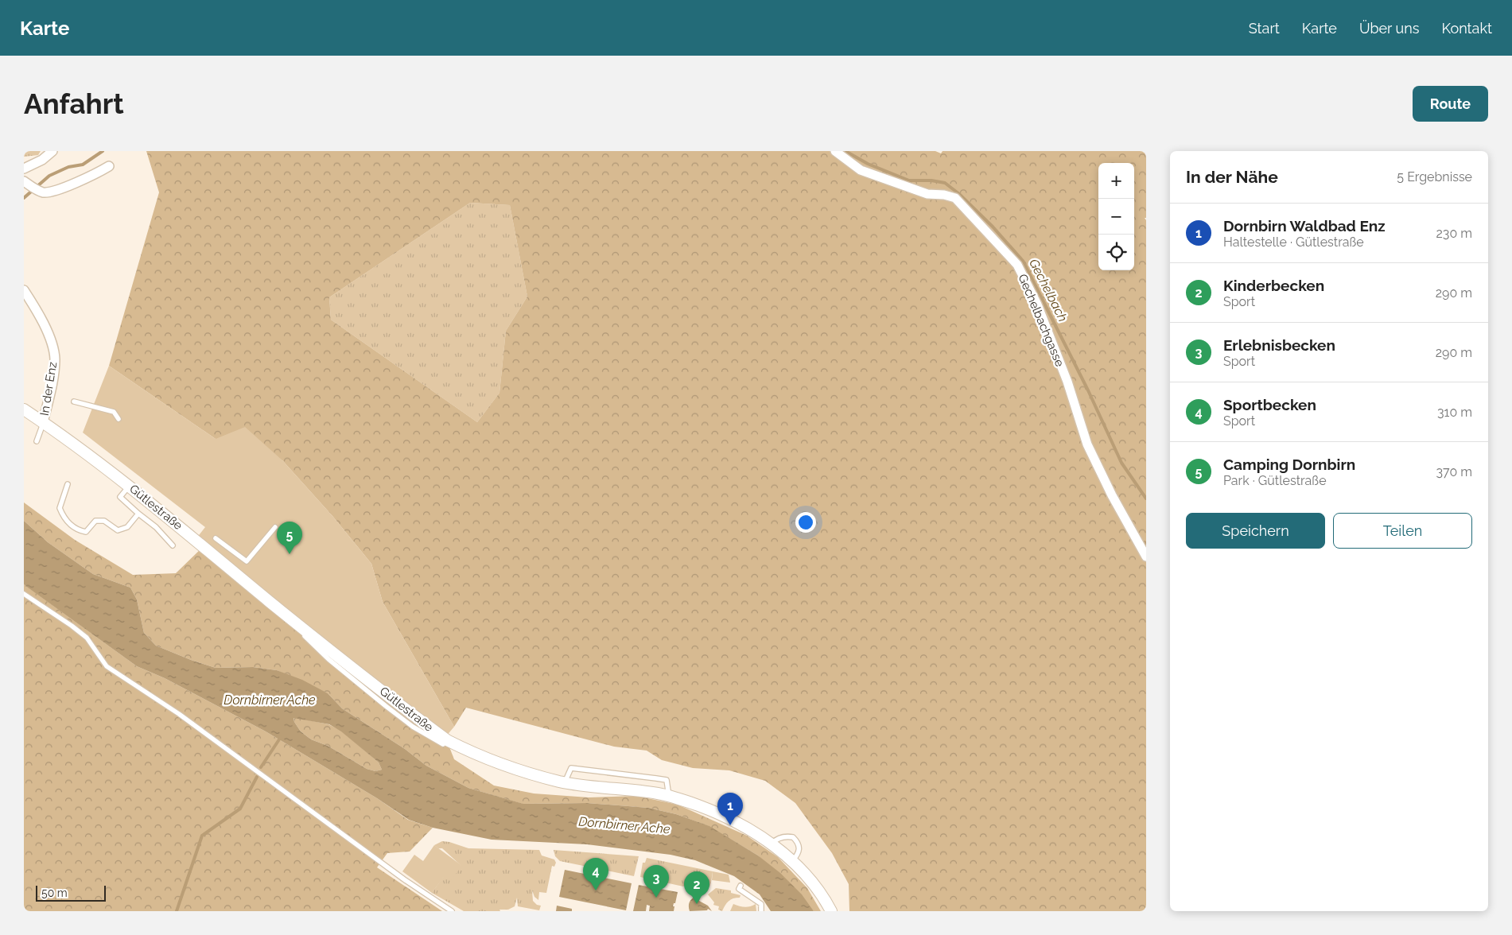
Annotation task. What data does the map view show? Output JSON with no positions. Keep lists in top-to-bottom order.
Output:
{
  "streets": {
    "street": ["Gechelbachgasse", "In der Enz", "Gütlestraße"]
  },
  "crossings": [
    ["In der Enz", "Gütlestraße"]
  ],
  "water": ["Gechelbach", "Dornbirner Ache"],
  "scale_bar": "50 m",
  "page": {
    "header": "Karte",
    "nav": [
      "Start",
      "Karte",
      "Über uns",
      "Kontakt"
    ],
    "buttons": [
      "Route",
      ["Speichern", "Teilen"]
    ],
    "title": "Anfahrt",
    "heading": ["In der Nähe", "5 Ergebnisse"],
    "map_buttons": ["+", "−"],
    "list": [
      {
        "mark": "1",
        "name": "Dornbirn Waldbad Enz",
        "note": "Haltestelle · Gütlestraße",
        "value": "230 m"
      },
      {
        "mark": "2",
        "name": "Kinderbecken",
        "note": "Sport",
        "value": "290 m"
      },
      {
        "mark": "3",
        "name": "Erlebnisbecken",
        "note": "Sport",
        "value": "290 m"
      },
      {
        "mark": "4",
        "name": "Sportbecken",
        "note": "Sport",
        "value": "310 m"
      },
      {
        "mark": "5",
        "name": "Camping Dornbirn",
        "note": "Park · Gütlestraße",
        "value": "370 m"
      }
    ],
    "pins": [
      "5",
      "1",
      "4",
      "3",
      "2"
    ],
    "scale": "50 m"
  }
}
